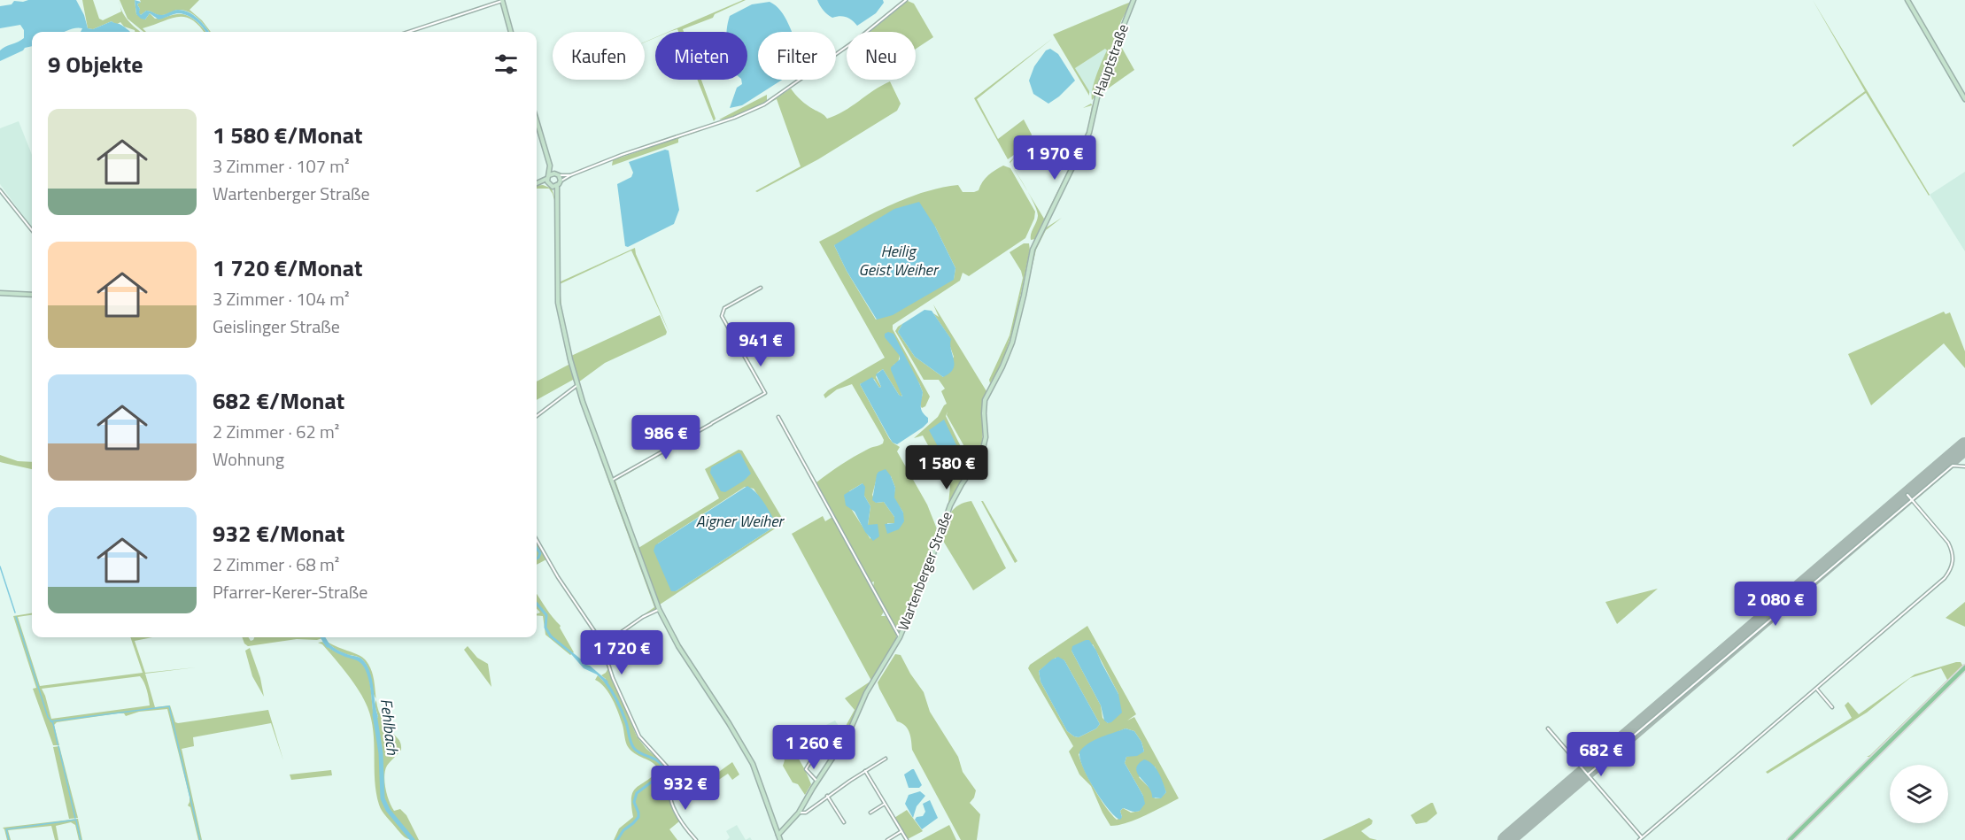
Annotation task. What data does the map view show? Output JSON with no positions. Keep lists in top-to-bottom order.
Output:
{
  "streets": {
    "main road": ["Hauptstraße", "Wartenberger Straße"]
  },
  "crossings": [
    ["Hauptstraße", "Wartenberger Straße"]
  ],
  "water": ["Heilig Geist Weiher", "Aigner Weiher", "Fehlbach"],
  "page": {
    "chip": [
      "Kaufen",
      "Mieten",
      "Filter",
      "Neu"
    ],
    "heading": "9 Objekte",
    "list": [
      {
        "name": "1 580 €/Monat",
        "note": "3 Zimmer · 107 m² · Wartenberger Straße"
      },
      {
        "name": "1 720 €/Monat",
        "note": "3 Zimmer · 104 m² · Geislinger Straße"
      },
      {
        "name": "682 €/Monat",
        "note": "2 Zimmer · 62 m² · Wohnung"
      },
      {
        "name": "932 €/Monat",
        "note": "2 Zimmer · 68 m² · Pfarrer-Kerer-Straße"
      }
    ],
    "price": [
      "1 970 €",
      "941 €",
      "986 €",
      "1 580 €",
      "2 080 €",
      "1 720 €",
      "1 260 €",
      "682 €",
      "932 €"
    ]
  }
}
